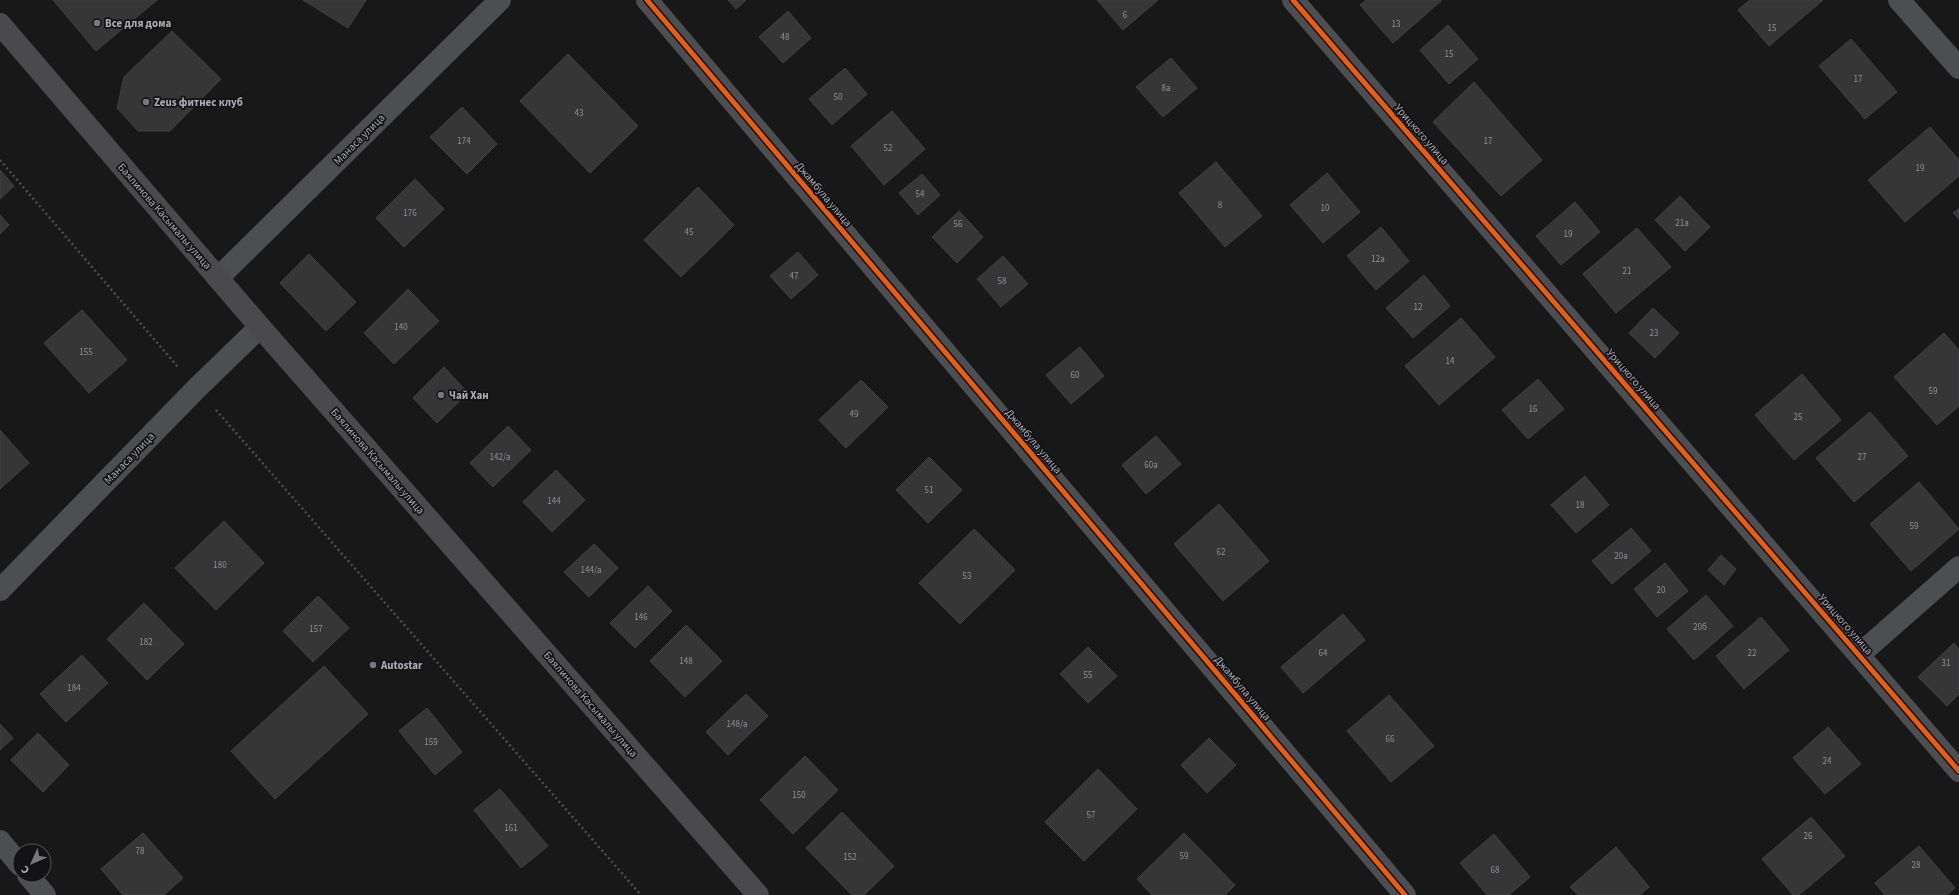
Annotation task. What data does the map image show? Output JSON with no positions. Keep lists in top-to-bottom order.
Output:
{
  "streets": {
    "main road": ["Баялинова Касымалы улица"],
    "street": ["Урицкого улица", "Манаса улица", "Джамбула улица"]
  },
  "crossings": [
    ["Манаса улица", "Баялинова Касымалы улица"]
  ],
  "places": [
    "Все для дома",
    "Zeus фитнес клуб",
    "Чай Хан",
    "Autostar"
  ],
  "house_numbers": [
    "6",
    "13",
    "15",
    "48",
    "15",
    "17",
    "8а",
    "50",
    "43",
    "174",
    "17",
    "52",
    "19",
    "54",
    "8",
    "10",
    "176",
    "21а",
    "56",
    "45",
    "19",
    "12а",
    "21",
    "47",
    "58",
    "12",
    "140",
    "23",
    "155",
    "14",
    "60",
    "59",
    "16",
    "49",
    "25",
    "142/а",
    "27",
    "60а",
    "51",
    "144",
    "18",
    "59",
    "62",
    "20а",
    "180",
    "144/а",
    "53",
    "20",
    "146",
    "20б",
    "157",
    "182",
    "64",
    "22",
    "148",
    "31",
    "55",
    "184",
    "148/а",
    "66",
    "159",
    "24",
    "150",
    "57",
    "161",
    "26",
    "78",
    "59",
    "152",
    "28",
    "68"
  ],
  "north": "bottom left"
}
